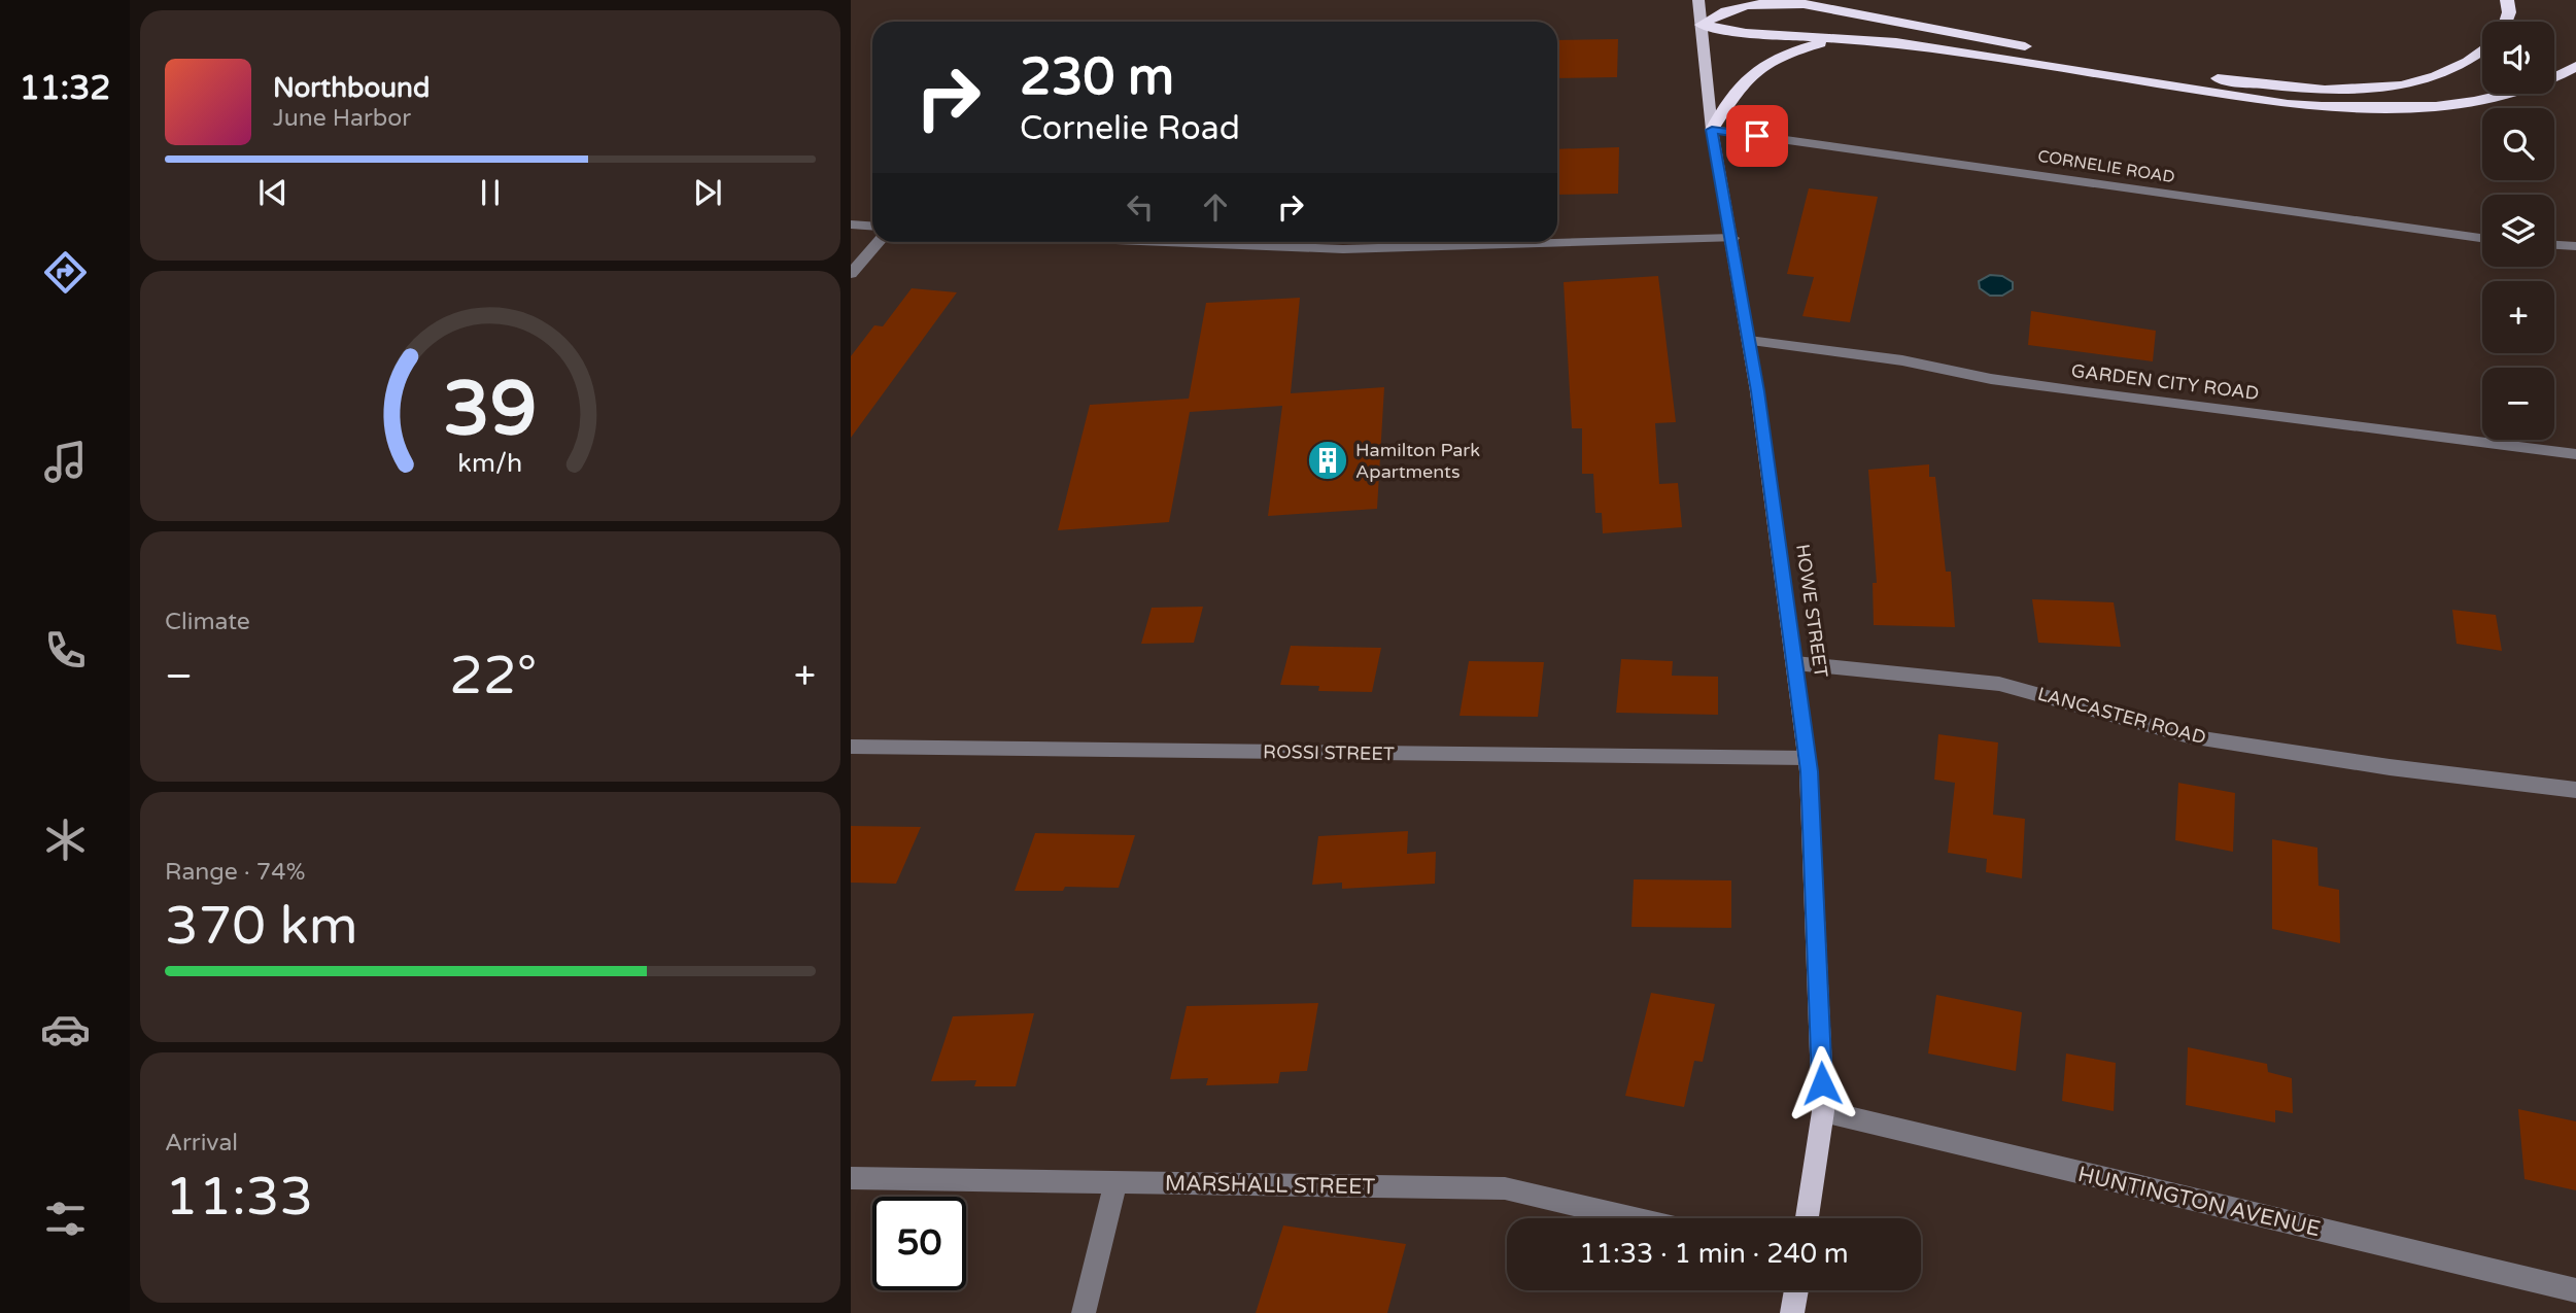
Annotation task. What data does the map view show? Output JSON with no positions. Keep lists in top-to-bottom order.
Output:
{
  "streets": {
    "main road": ["HOWE STREET"],
    "street": [
      "CORNELIE ROAD",
      "GARDEN CITY ROAD",
      "LANCASTER ROAD",
      "ROSSI STREET",
      "MARSHALL STREET",
      "HUNTINGTON AVENUE"
    ]
  },
  "crossings": [
    ["CORNELIE ROAD", "HOWE STREET"],
    ["GARDEN CITY ROAD", "HOWE STREET"],
    ["HOWE STREET", "LANCASTER ROAD"],
    ["HOWE STREET", "ROSSI STREET"],
    ["HOWE STREET", "HUNTINGTON AVENUE"]
  ],
  "places": {
    "building": ["Hamilton Park Apartments"]
  },
  "page": {
    "tabs": "11:32",
    "map_buttons": ["+", "−"],
    "turn": ["230 m", "Cornelie Road"],
    "song": ["Northbound", "June Harbor"],
    "tile": [
      "Climate",
      ["Range · 74%", "370 km"],
      ["Arrival", "11:33"]
    ],
    "heat": ["−", "22°", "+"],
    "limit": "50",
    "trip": "11:33 · 1 min · 240 m",
    "gauge": ["39", "km/h"]
  }
}
